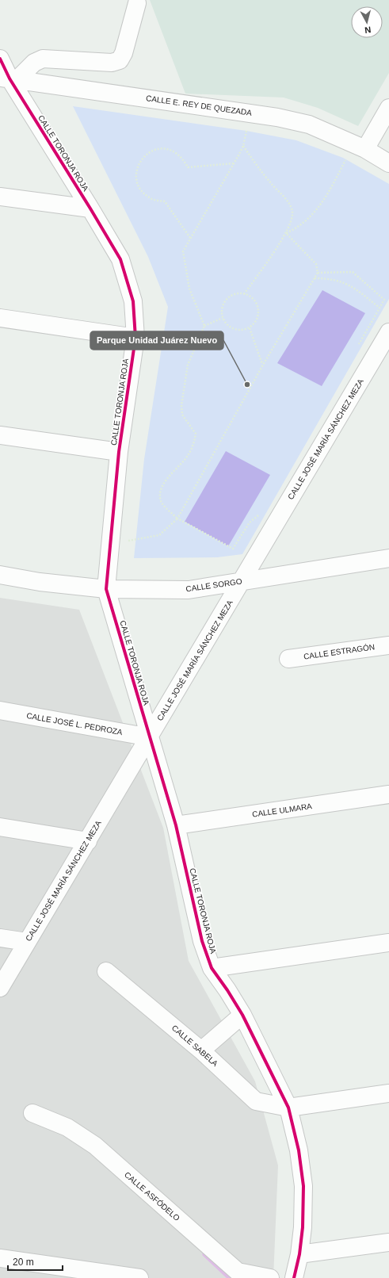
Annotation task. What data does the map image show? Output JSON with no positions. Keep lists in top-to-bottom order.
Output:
{
  "streets": {
    "street": [
      "CALLE E. REY DE QUEZADA",
      "CALLE TORONJA ROJA",
      "CALLE JOSÉ MARÍA SÁNCHEZ MEZA",
      "CALLE SORGO",
      "CALLE ESTRAGÓN",
      "CALLE JOSÉ L. PEDROZA",
      "CALLE ULMARA",
      "CALLE SABELA",
      "CALLE ASFÓDELO"
    ]
  },
  "crossings": [
    ["CALLE E. REY DE QUEZADA", "CALLE TORONJA ROJA"],
    ["CALLE TORONJA ROJA", "CALLE JOSÉ MARÍA SÁNCHEZ MEZA"],
    ["CALLE TORONJA ROJA", "CALLE SORGO"],
    ["CALLE TORONJA ROJA", "CALLE JOSÉ L. PEDROZA"],
    ["CALLE TORONJA ROJA", "CALLE ULMARA"],
    ["CALLE TORONJA ROJA", "CALLE SABELA"],
    ["CALLE JOSÉ MARÍA SÁNCHEZ MEZA", "CALLE SORGO"],
    ["CALLE JOSÉ MARÍA SÁNCHEZ MEZA", "CALLE JOSÉ L. PEDROZA"]
  ],
  "places": ["Parque Unidad Juárez Nuevo"],
  "scale_bar": "20 m",
  "north": "bottom"
}
